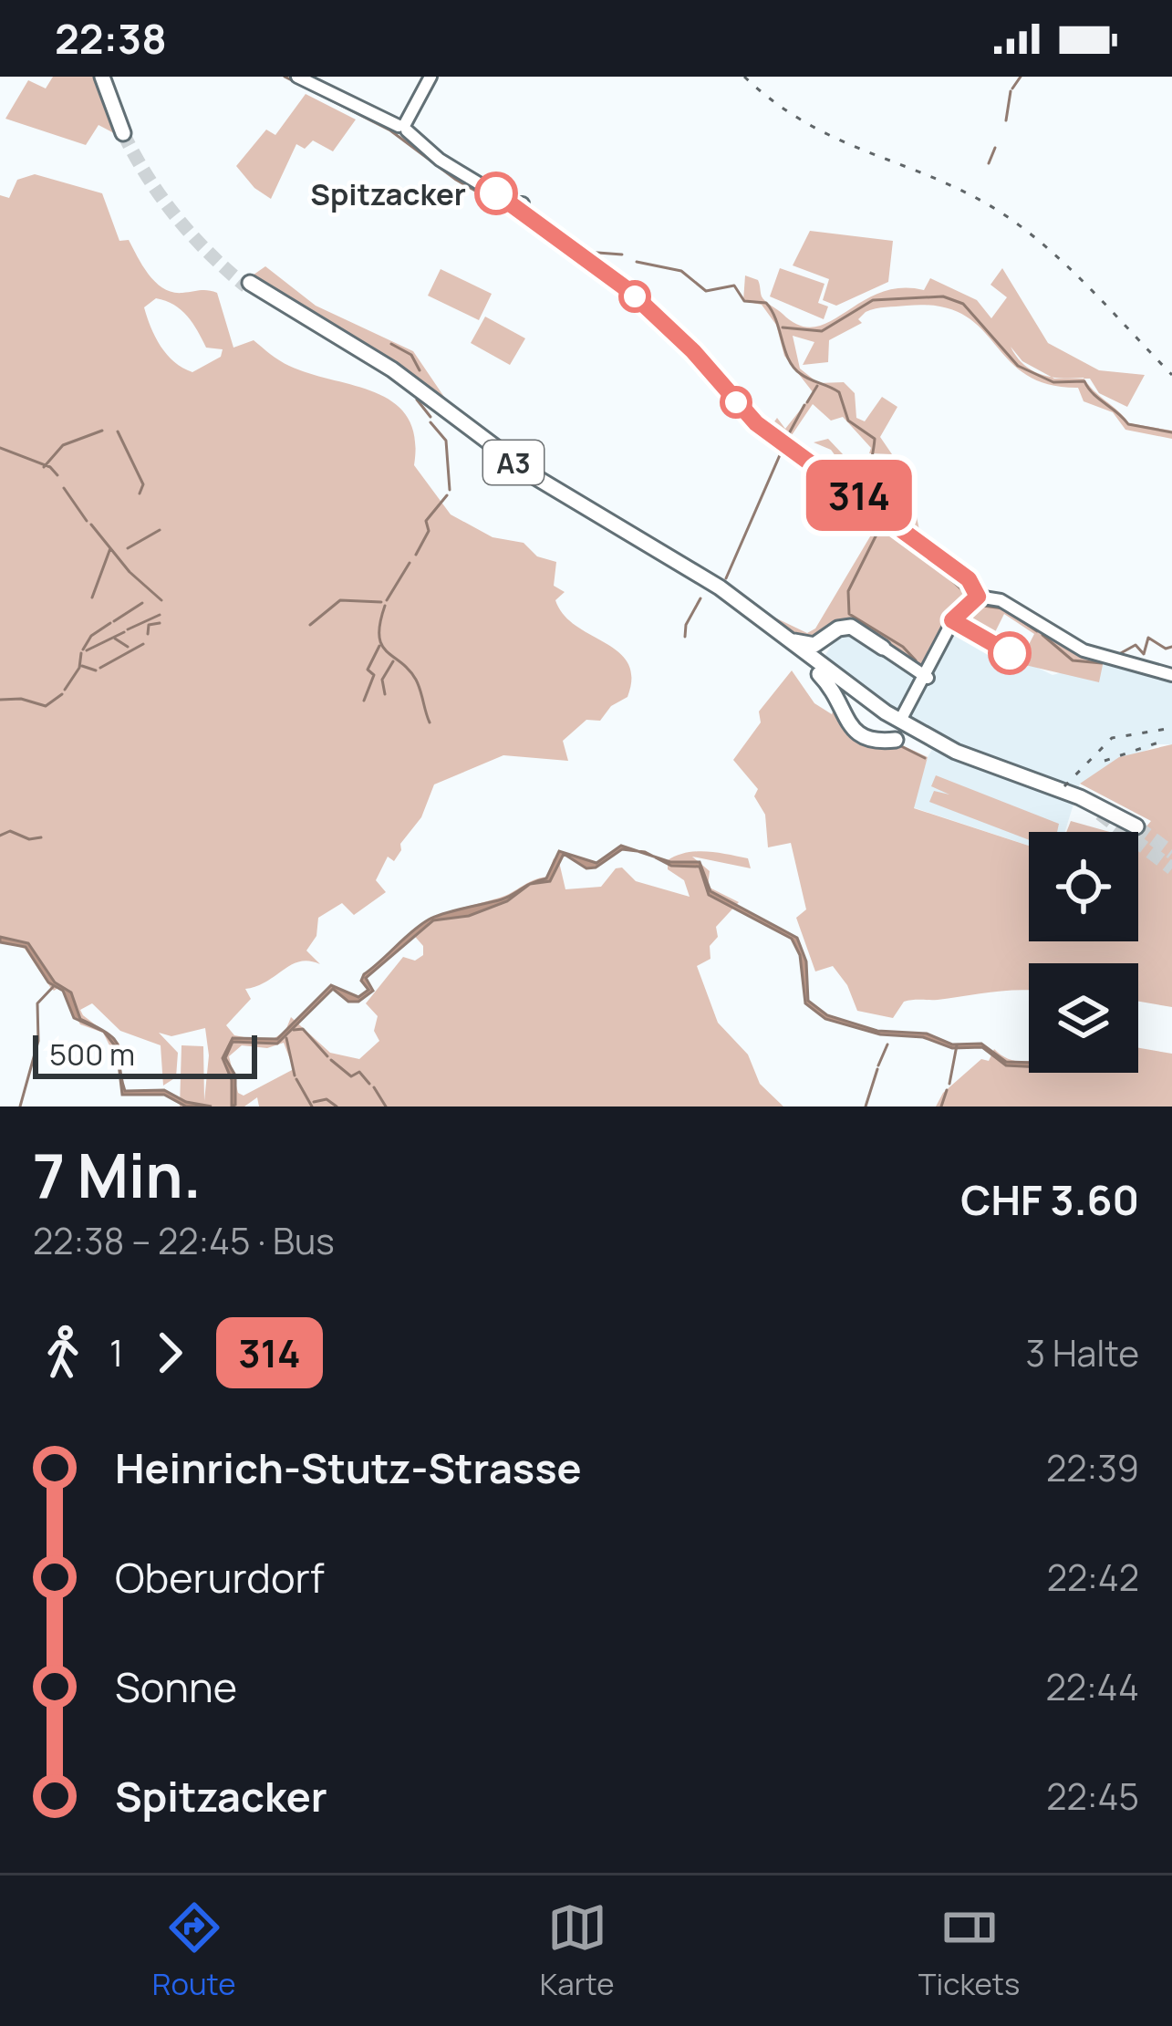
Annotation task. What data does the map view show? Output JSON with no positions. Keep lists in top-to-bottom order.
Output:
{
  "streets": {
    "highway": ["A3"]
  },
  "places": ["Spitzacker"],
  "lines": ["bus line 314"],
  "scale_bar": "500 m",
  "page": {
    "status": "22:38",
    "on_map": "314",
    "scale": "500 m",
    "heading": ["7 Min.", "22:38 – 22:45 · Bus", "CHF 3.60"],
    "legs": ["1", "314", "3 Halte"],
    "list": [
      {
        "name": "Heinrich-Stutz-Strasse",
        "value": "22:39"
      },
      {
        "name": "Oberurdorf",
        "value": "22:42"
      },
      {
        "name": "Sonne",
        "value": "22:44"
      },
      {
        "name": "Spitzacker",
        "value": "22:45"
      }
    ],
    "tabs": ["Route", "Karte", "Tickets"]
  }
}
